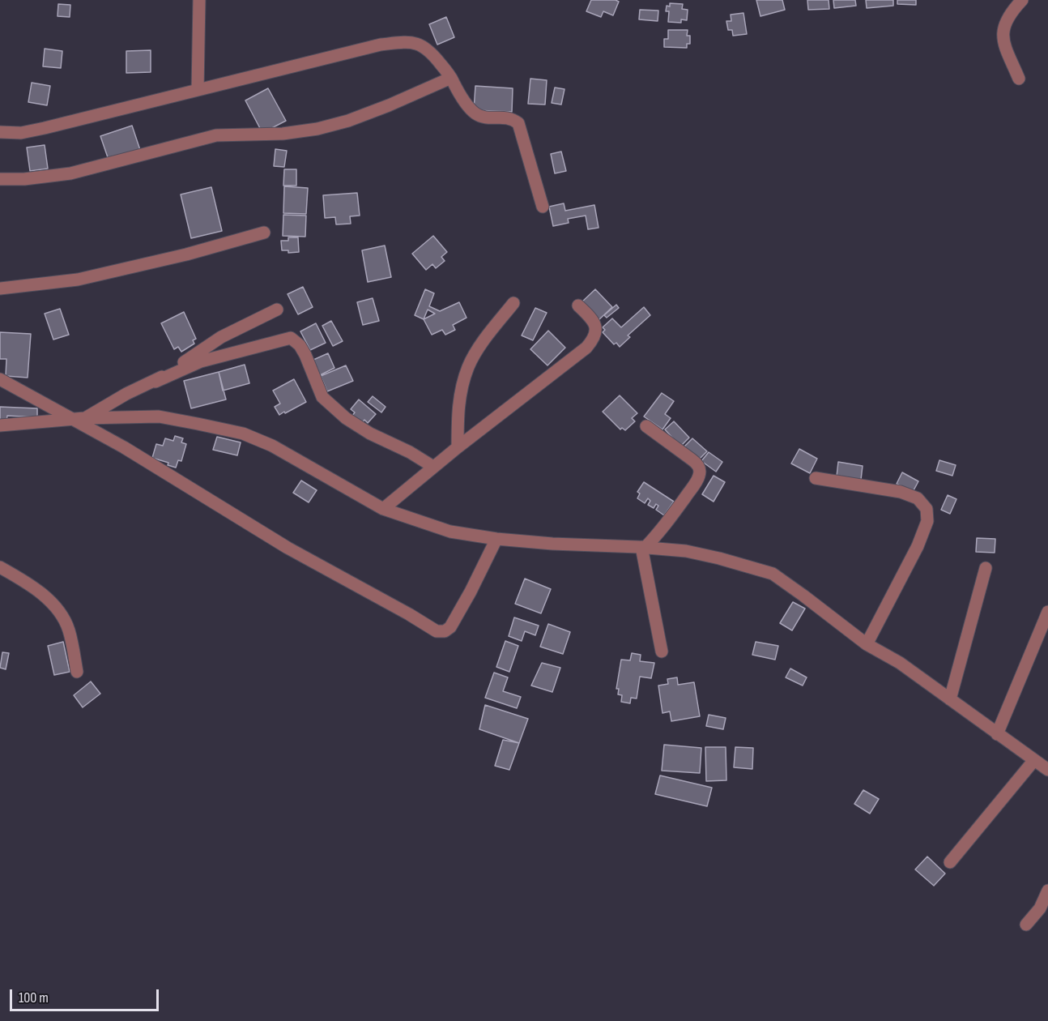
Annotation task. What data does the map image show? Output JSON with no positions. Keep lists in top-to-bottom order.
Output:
{
  "scale_bar": "100 m"
}
